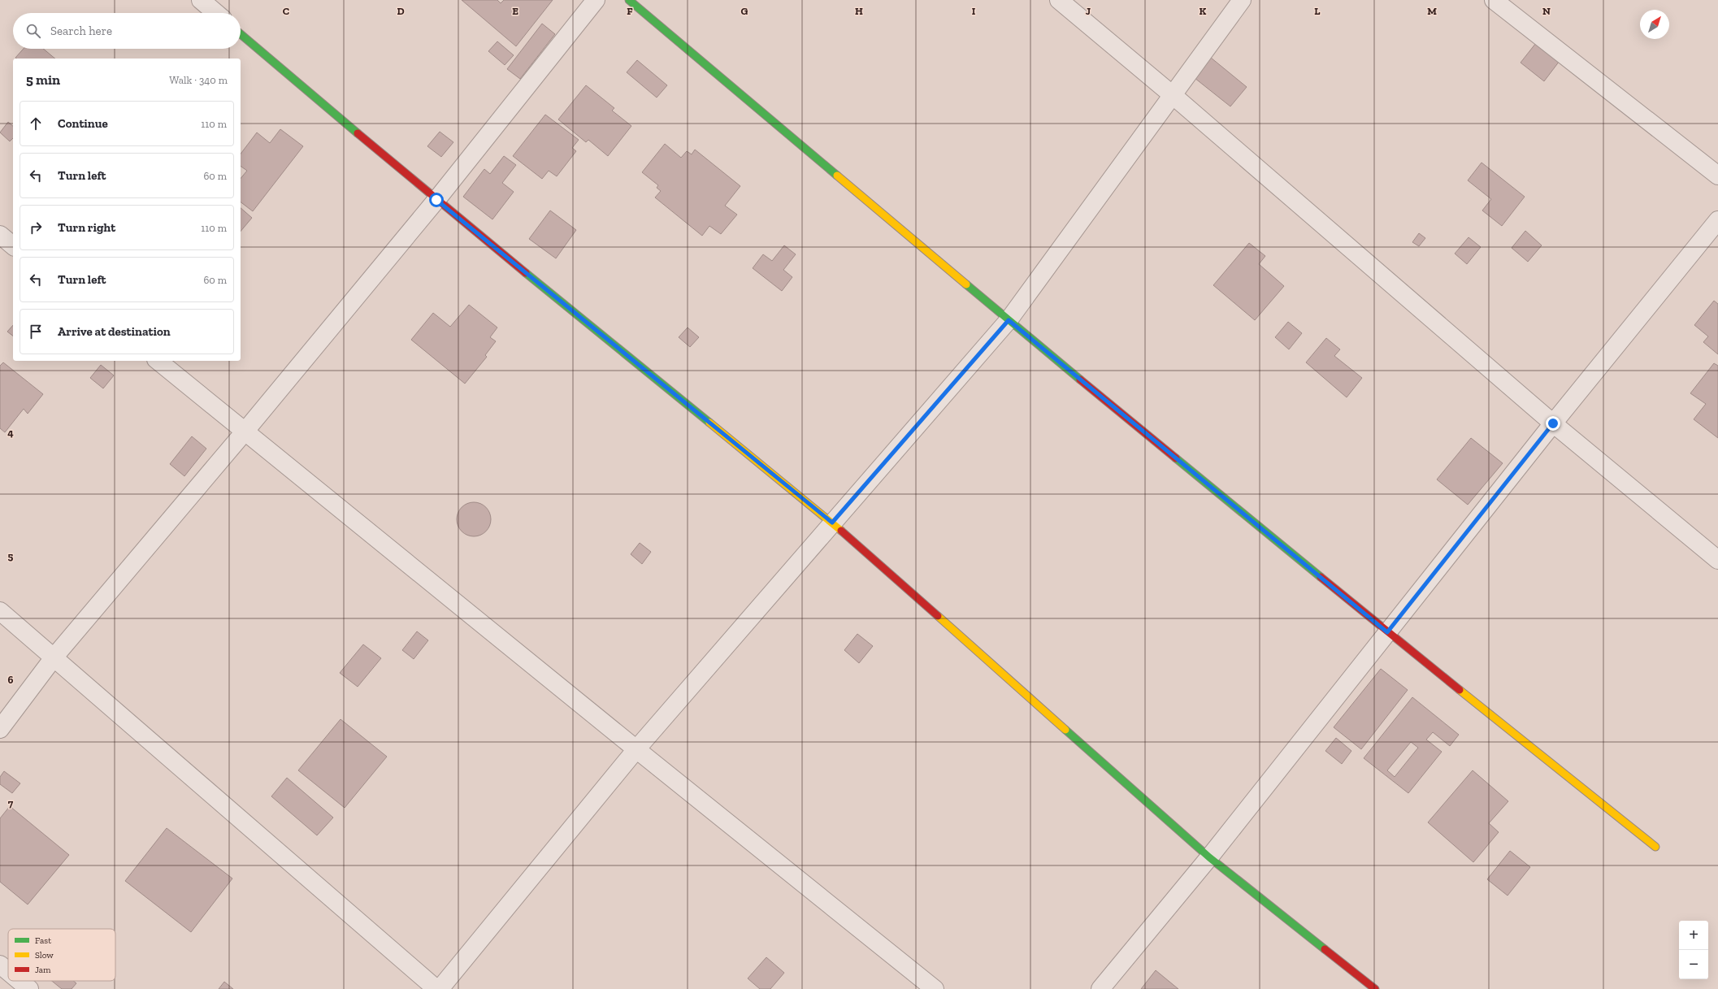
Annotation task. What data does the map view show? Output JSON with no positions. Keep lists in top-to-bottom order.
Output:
{
  "legend": ["Fast", "Slow", "Jam"],
  "north": "top right",
  "page": {
    "search": "Search here",
    "heading": ["5 min", "Walk · 340 m"],
    "list": [
      ["Continue", "110 m"],
      ["Turn left", "60 m"],
      ["Turn right", "110 m"],
      ["Turn left", "60 m"],
      "Arrive at destination"
    ],
    "map_buttons": ["+", "−"]
  },
  "grid": {
    "columns": [
      "C",
      "D",
      "E",
      "F",
      "G",
      "H",
      "I",
      "J",
      "K",
      "L",
      "M",
      "N"
    ],
    "rows": [
      "4",
      "5",
      "6",
      "7"
    ]
  }
}
